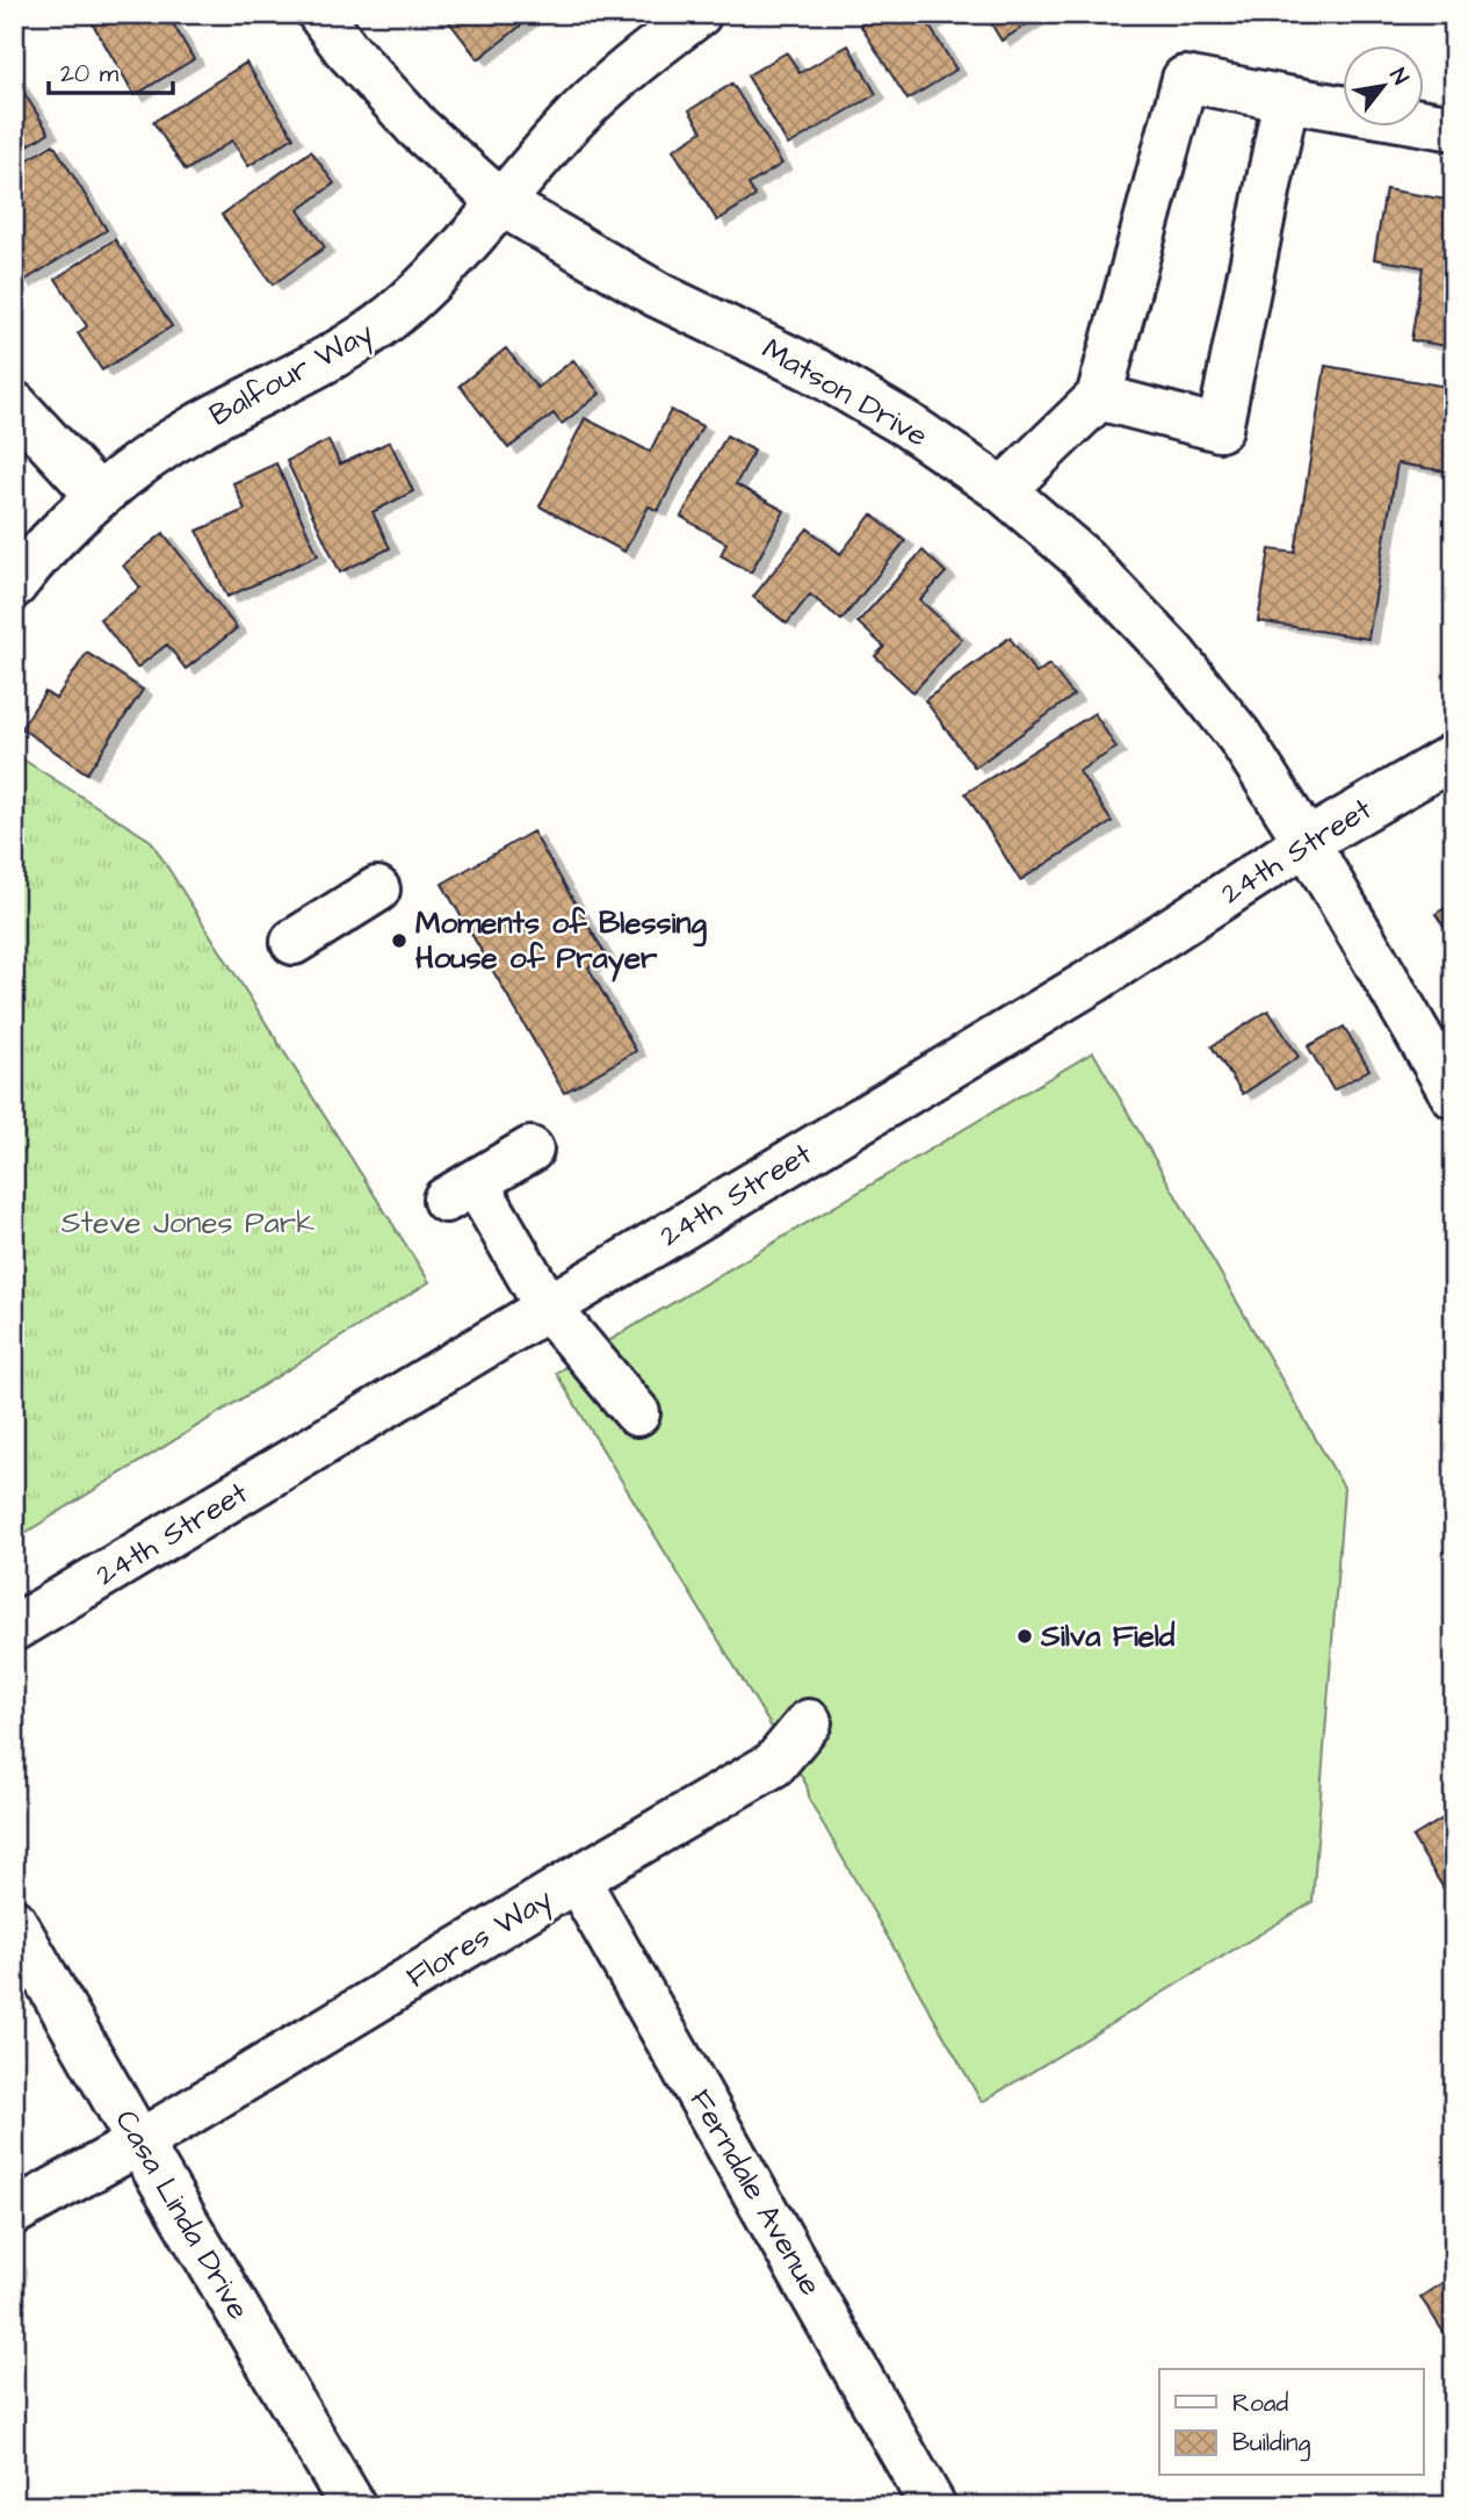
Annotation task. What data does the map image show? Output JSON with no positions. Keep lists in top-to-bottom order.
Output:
{
  "streets": {
    "street": [
      "Balfour Way",
      "Matson Drive",
      "24th Street",
      "Flores Way",
      "Ferndale Avenue",
      "Casa Linda Drive"
    ]
  },
  "crossings": [
    ["Balfour Way", "Matson Drive"],
    ["Matson Drive", "24th Street"],
    ["Flores Way", "Ferndale Avenue"],
    ["Flores Way", "Casa Linda Drive"]
  ],
  "parks": ["Steve Jones Park"],
  "places": ["Moments of Blessing House of Prayer", "Silva Field"],
  "legend": ["Road", "Building"],
  "scale_bar": "20 m",
  "north": "top right"
}
